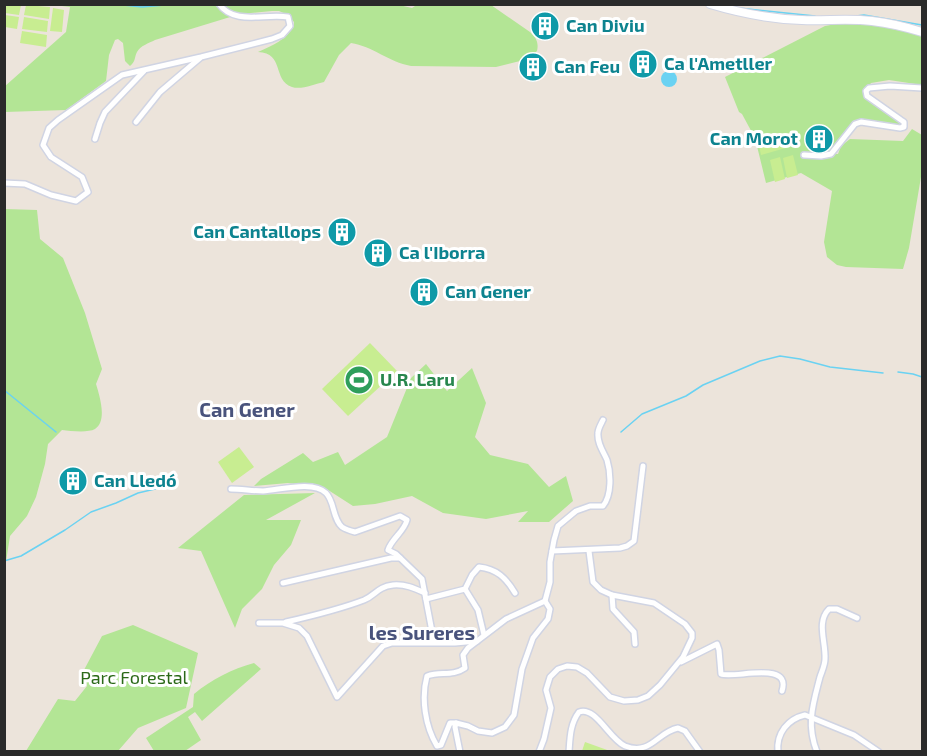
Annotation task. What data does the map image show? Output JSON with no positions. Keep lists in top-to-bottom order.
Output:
{
  "districts": ["Can Gener", "les Sureres"],
  "parks": ["Parc Forestal"],
  "places": {
    "building": [
      "Can Diviu",
      "Ca l'Ametller",
      "Can Feu",
      "Can Morot",
      "Can Cantallops",
      "Ca l'Iborra",
      "Can Gener",
      "Can Lledó"
    ],
    "sports": ["U.R. Laru"]
  }
}
